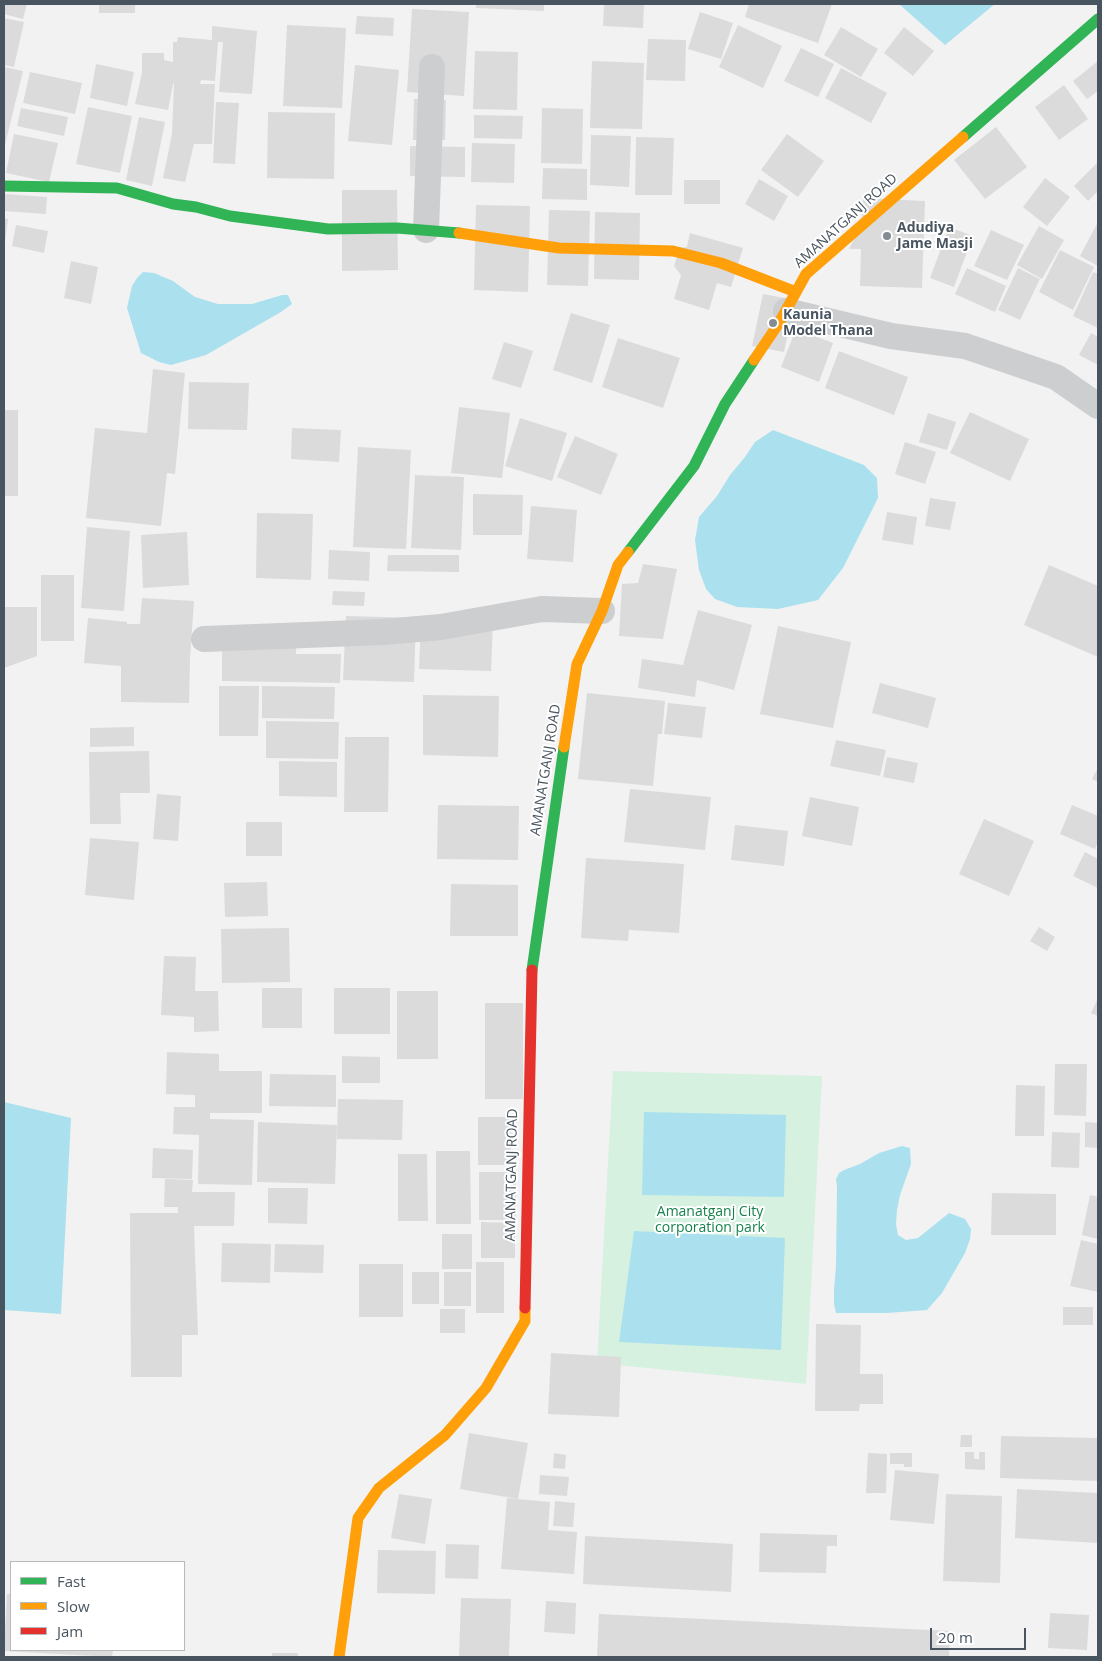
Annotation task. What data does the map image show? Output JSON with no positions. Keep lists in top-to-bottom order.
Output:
{
  "streets": {
    "main road": ["AMANATGANJ ROAD"]
  },
  "parks": ["Amanatganj City corporation park"],
  "places": ["Adudiya Jame Masji", "Kaunia Model Thana"],
  "legend": ["Fast", "Slow", "Jam"],
  "scale_bar": "20 m"
}
